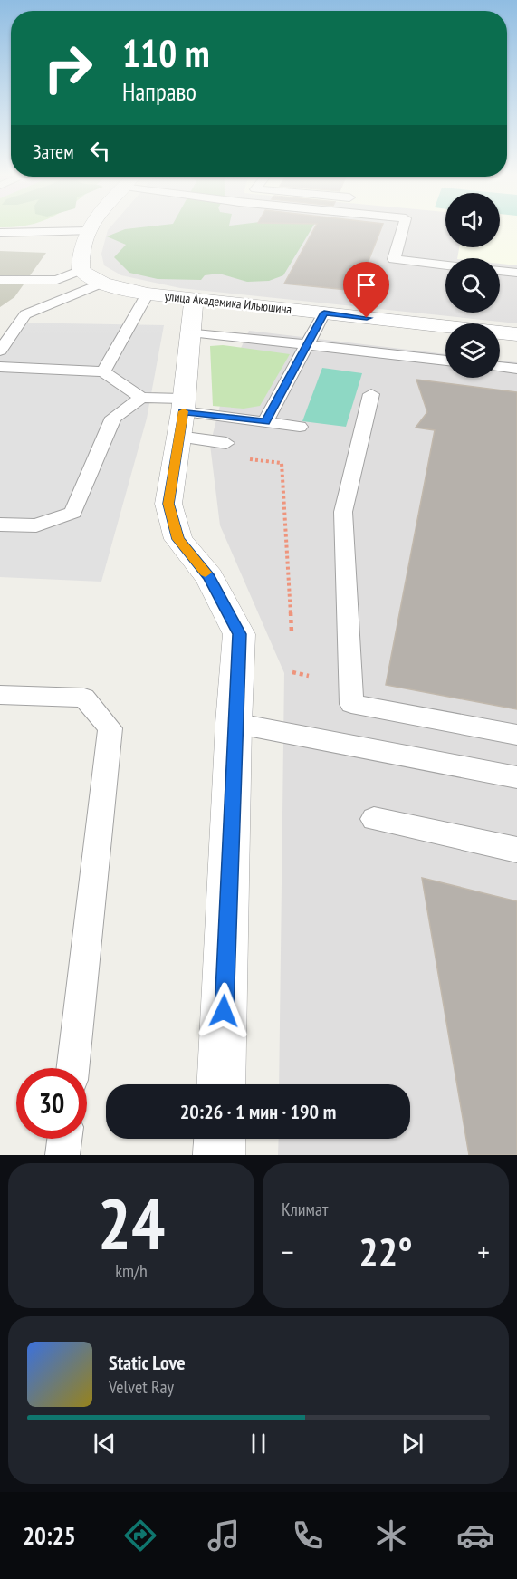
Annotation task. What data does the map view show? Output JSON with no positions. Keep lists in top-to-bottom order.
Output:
{
  "streets": {
    "street": ["улица Академика Ильюшина"]
  },
  "page": {
    "turn": ["110 m", "Направо"],
    "then": "Затем",
    "limit": "30",
    "trip": "20:26 · 1 мин · 190 m",
    "tile": [
      ["24", "km/h"],
      "Климат"
    ],
    "heat": ["−", "22°", "+"],
    "song": ["Static Love", "Velvet Ray"],
    "tabs": "20:25"
  }
}
